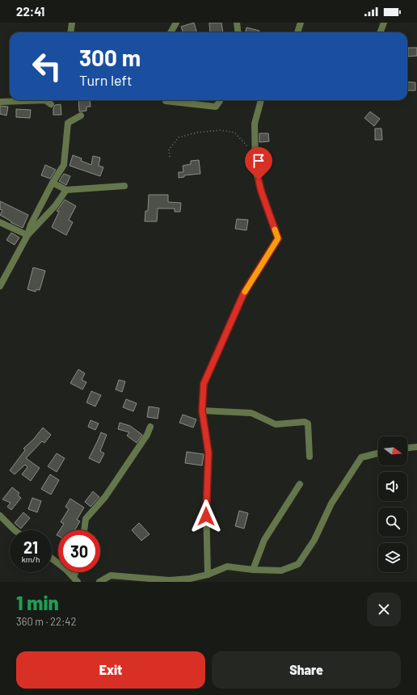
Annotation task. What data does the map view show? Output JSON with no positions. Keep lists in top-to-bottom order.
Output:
{
  "north": "right",
  "page": {
    "status": "22:41",
    "turn": ["300 m", "Turn left"],
    "speed": "21 km/h",
    "limit": "30",
    "heading": ["1 min", "360 m · 22:42"],
    "buttons": ["Exit", "Share"]
  }
}
